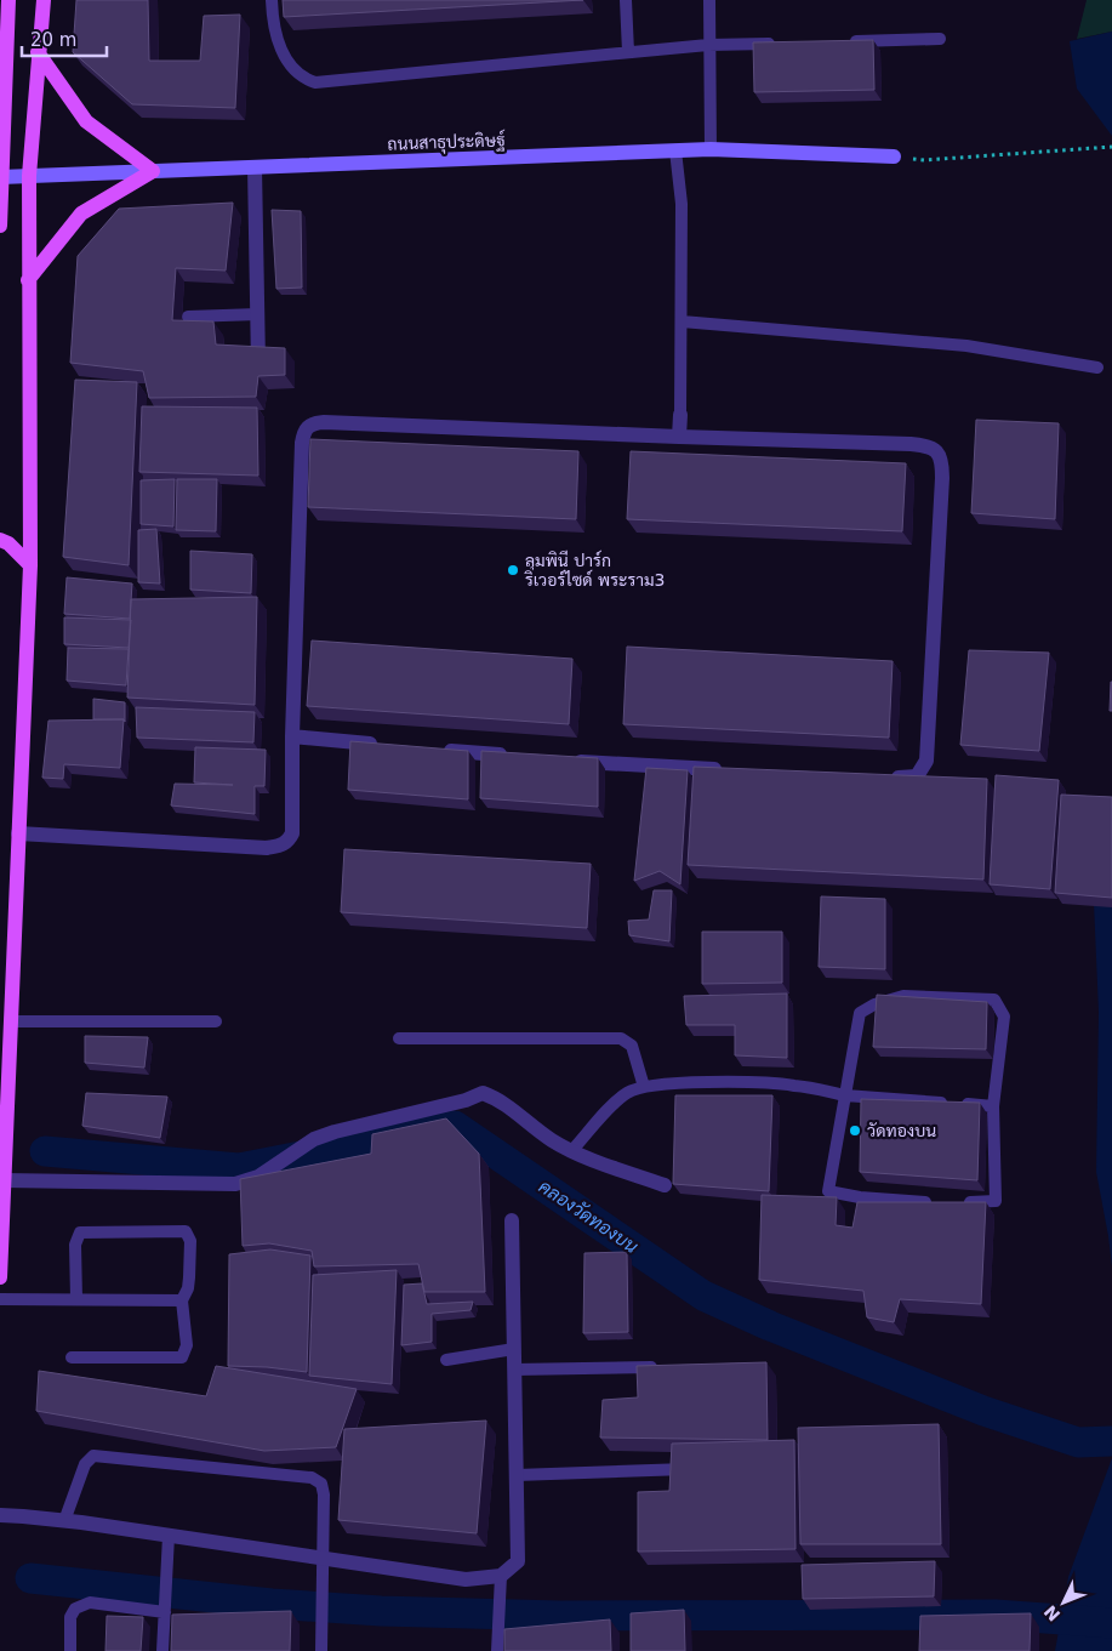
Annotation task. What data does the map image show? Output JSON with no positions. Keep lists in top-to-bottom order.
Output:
{
  "streets": {
    "street": ["ถนนสาธุประดิษฐ์"]
  },
  "water": ["คลองวัดทองบน"],
  "places": ["ลุมพินี ปาร์ก ริเวอร์ไซด์ พระราม3", "วัดทองบน"],
  "scale_bar": "20 m",
  "north": "bottom left"
}
